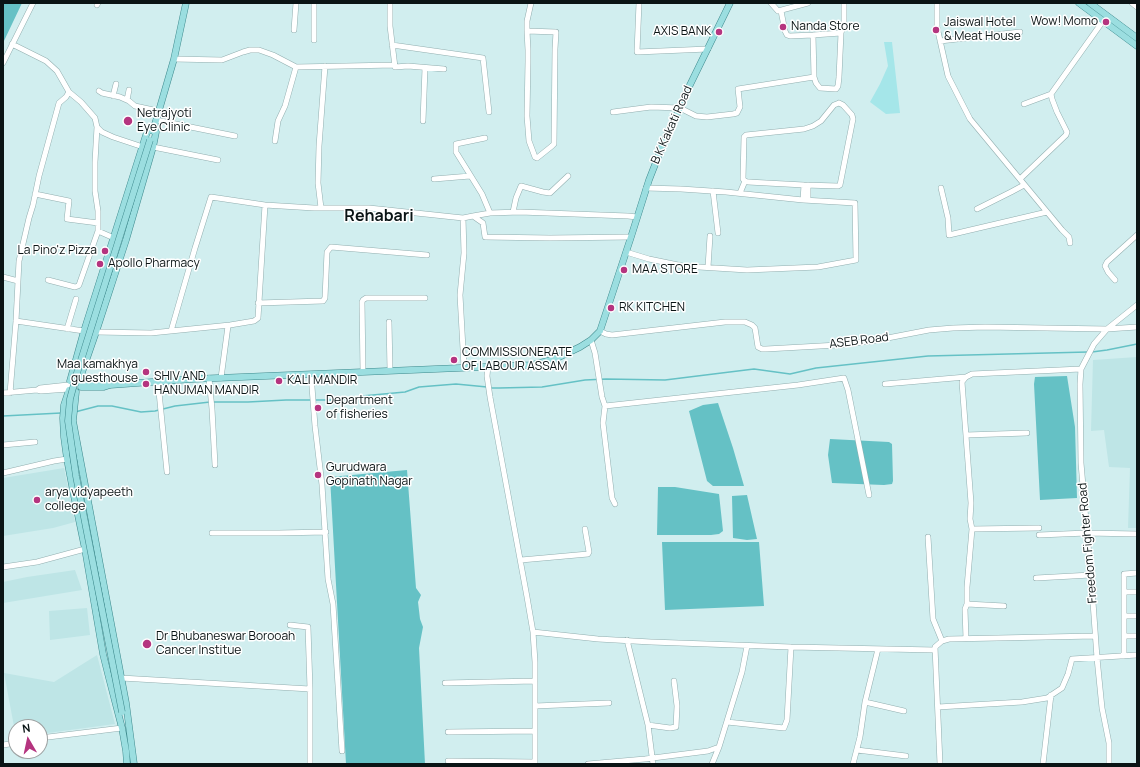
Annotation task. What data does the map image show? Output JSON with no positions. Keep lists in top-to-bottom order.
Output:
{
  "streets": {
    "main road": ["B K Kakati Road"],
    "street": ["ASEB Road", "Freedom Fighter Road"]
  },
  "crossings": [
    ["B K Kakati Road", "ASEB Road"],
    ["ASEB Road", "Freedom Fighter Road"]
  ],
  "districts": ["Rehabari"],
  "places": [
    "Wow! Momo",
    "Nanda Store",
    "Jaiswal Hotel & Meat House",
    "AXIS BANK",
    "Netrajyoti Eye Clinic",
    "La Pino'z Pizza",
    "Apollo Pharmacy",
    "MAA STORE",
    "RK KITCHEN",
    "COMMISSIONERATE OF LABOUR ASSAM",
    "Maa kamakhya guesthouse",
    "KALI MANDIR",
    "SHIV AND HANUMAN MANDIR",
    "Department of fisheries",
    "Gurudwara Gopinath Nagar",
    "arya vidyapeeth college",
    "Dr Bhubaneswar Borooah Cancer Institue"
  ],
  "north": "top"
}
